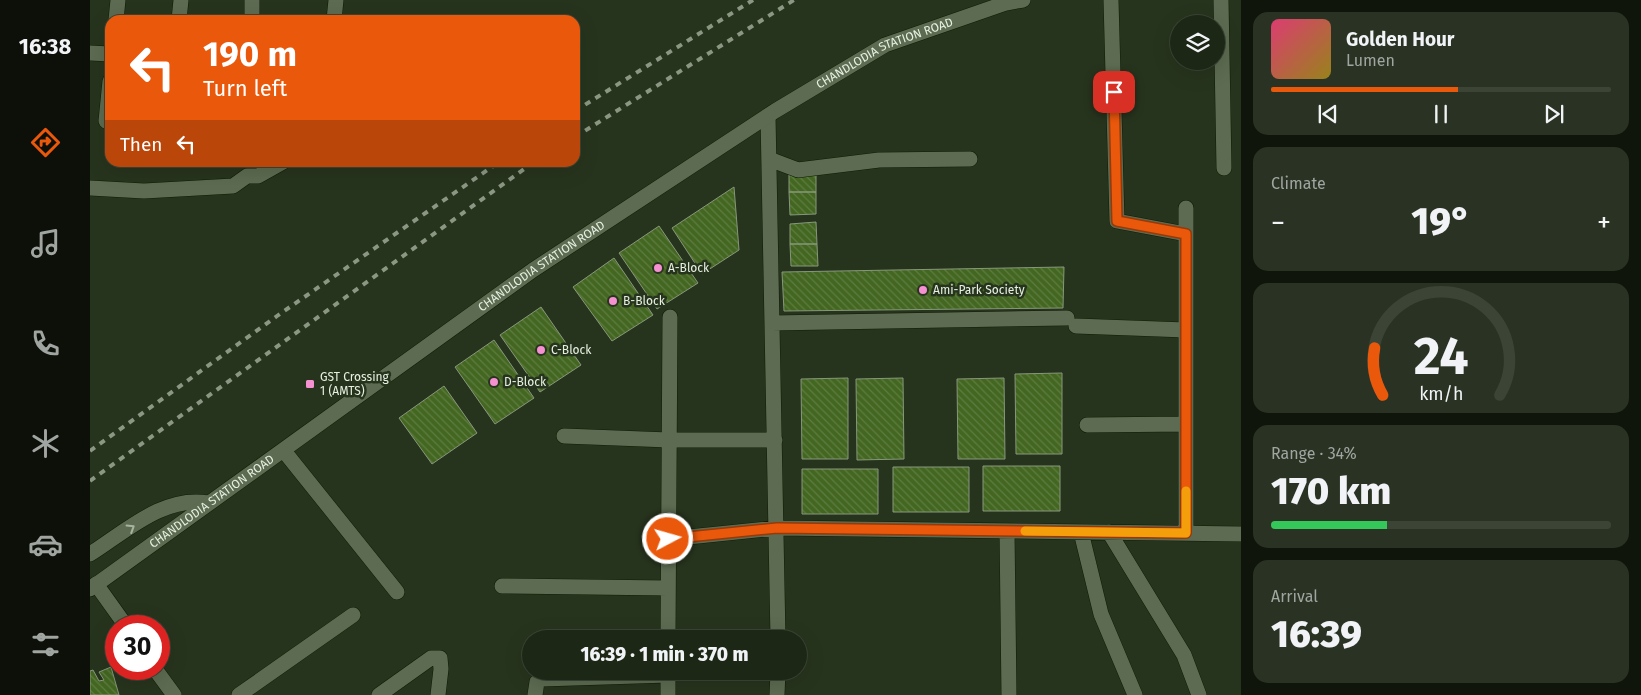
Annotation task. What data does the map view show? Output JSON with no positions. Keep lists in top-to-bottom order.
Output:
{
  "streets": {
    "street": ["CHANDLODIA STATION ROAD"]
  },
  "places": {
    "other": [
      "A-Block",
      "Ami-Park Society",
      "B-Block",
      "C-Block",
      "D-Block"
    ],
    "transit": ["GST Crossing 1 (AMTS)"]
  },
  "page": {
    "tabs": "16:38",
    "turn": ["190 m", "Turn left"],
    "song": ["Golden Hour", "Lumen"],
    "then": "Then",
    "tile": [
      "Climate",
      ["Range · 34%", "170 km"],
      ["Arrival", "16:39"]
    ],
    "heat": ["−", "19°", "+"],
    "limit": "30",
    "trip": "16:39 · 1 min · 370 m",
    "gauge": ["24", "km/h"]
  }
}
